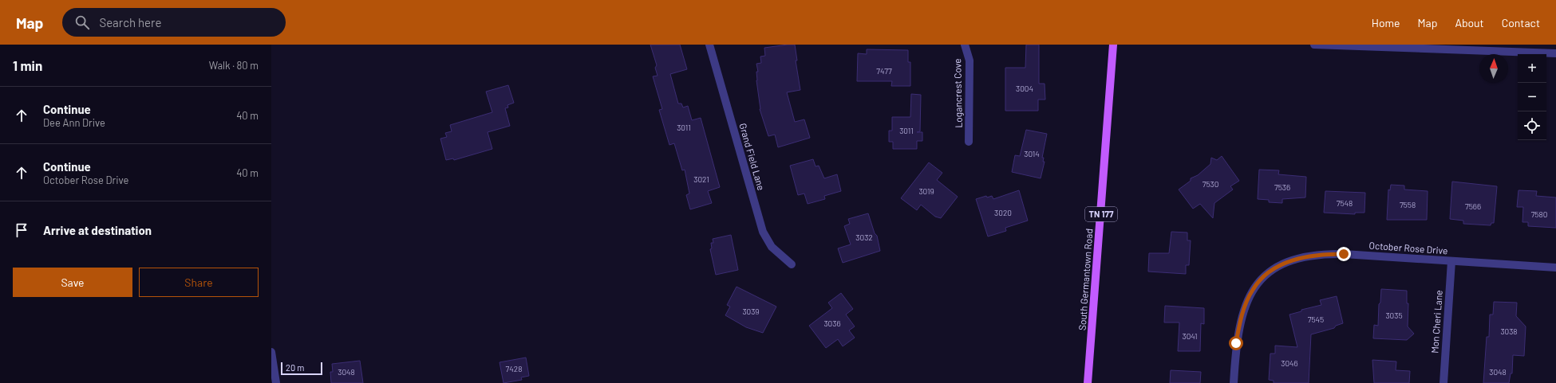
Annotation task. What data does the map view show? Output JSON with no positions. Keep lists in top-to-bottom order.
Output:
{
  "streets": {
    "main road": ["TN 177", "South Germantown Road"],
    "street": [
      "Logancrest Cove",
      "Grand Field Lane",
      "October Rose Drive",
      "Mon Cheri Lane"
    ]
  },
  "crossings": [
    ["October Rose Drive", "Mon Cheri Lane"]
  ],
  "house_numbers": [
    "7477",
    "3004",
    "3011",
    "3011",
    "3014",
    "3021",
    "7530",
    "7536",
    "3019",
    "7548",
    "7558",
    "7566",
    "3020",
    "7580",
    "3032",
    "3039",
    "3035",
    "7545",
    "3036",
    "3038",
    "3041",
    "3046",
    "7428",
    "3048",
    "3048"
  ],
  "scale_bar": "20 m",
  "north": "top",
  "page": {
    "header": "Map",
    "search": "Search here",
    "nav": [
      "Home",
      "Map",
      "About",
      "Contact"
    ],
    "heading": ["1 min", "Walk · 80 m"],
    "map_buttons": ["+", "−"],
    "list": [
      ["Continue", "Dee Ann Drive", "40 m"],
      ["Continue", "October Rose Drive", "40 m"],
      "Arrive at destination"
    ],
    "buttons": ["Save", "Share"],
    "scale": "20 m"
  }
}
